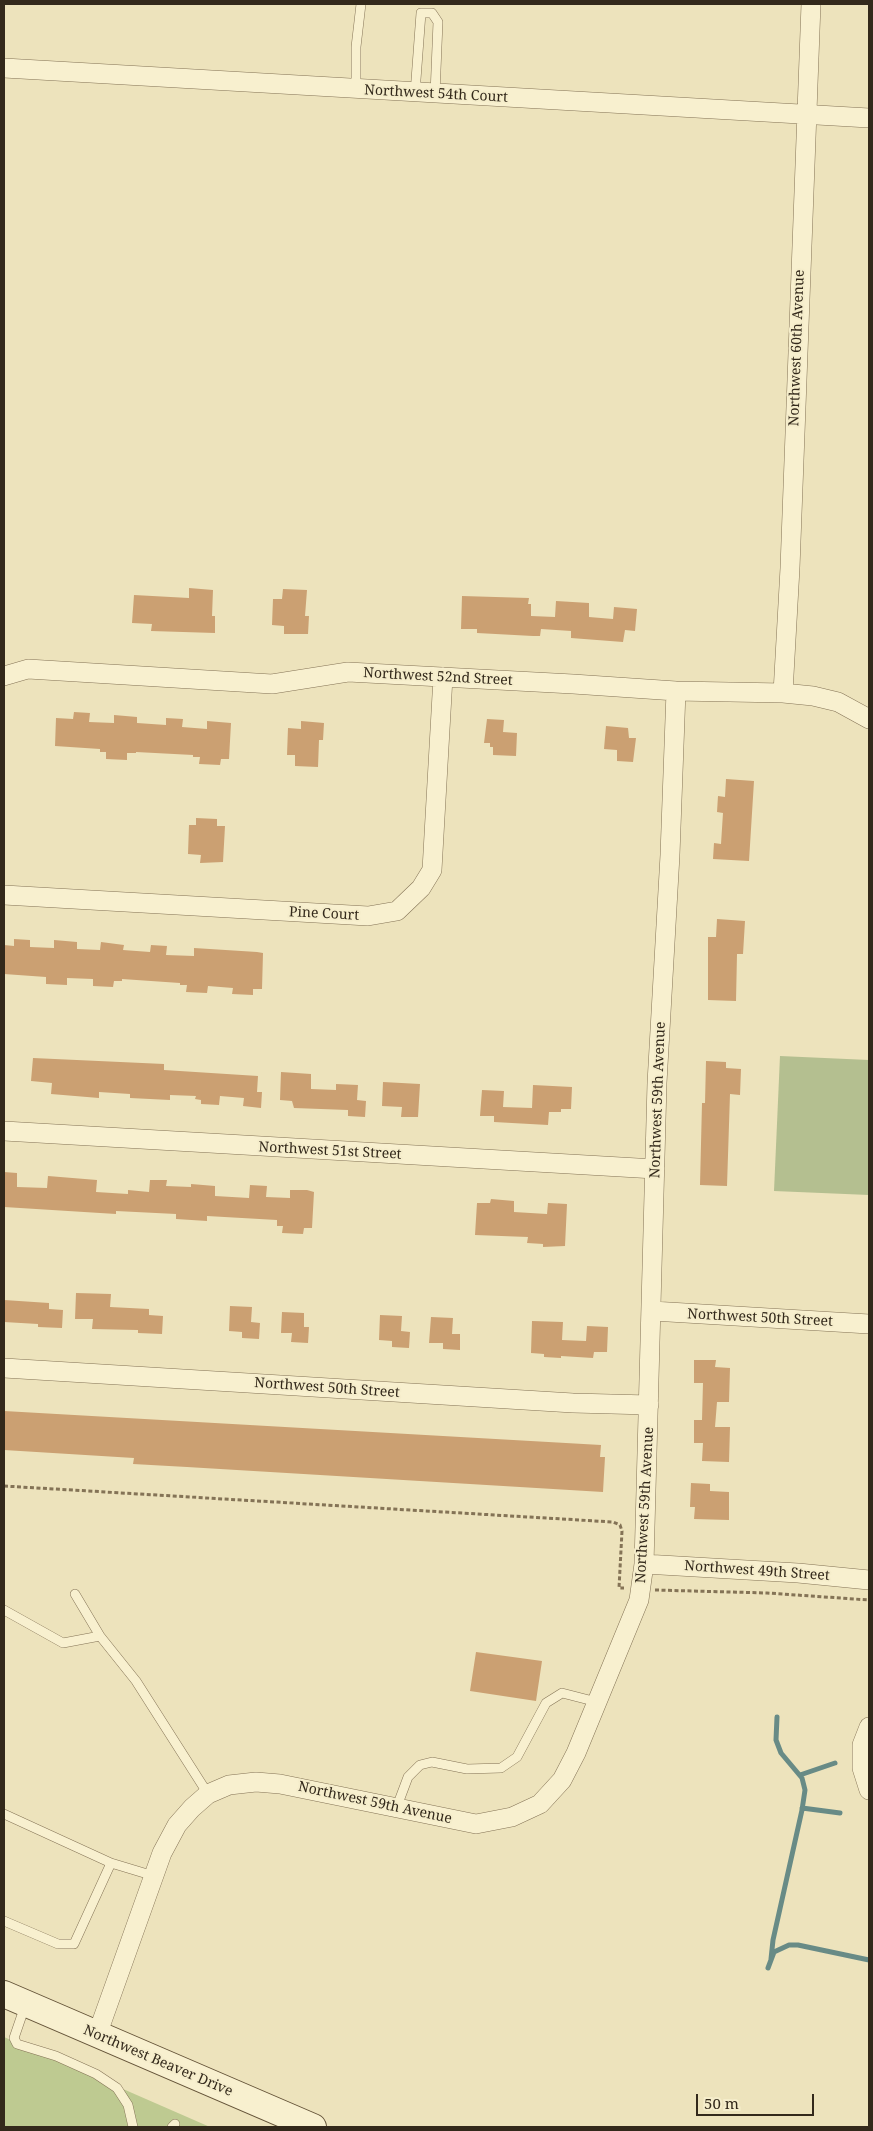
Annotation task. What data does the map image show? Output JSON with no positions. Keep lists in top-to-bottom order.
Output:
{
  "streets": {
    "main road": ["Northwest Beaver Drive"],
    "street": [
      "Northwest 54th Court",
      "Northwest 60th Avenue",
      "Northwest 52nd Street",
      "Pine Court",
      "Northwest 59th Avenue",
      "Northwest 51st Street",
      "Northwest 50th Street",
      "Northwest 49th Street"
    ]
  },
  "crossings": [
    ["Northwest 54th Court", "Northwest 60th Avenue"],
    ["Northwest 60th Avenue", "Northwest 52nd Street"],
    ["Northwest 52nd Street", "Pine Court"],
    ["Northwest 52nd Street", "Northwest 59th Avenue"],
    ["Northwest 59th Avenue", "Northwest 51st Street"],
    ["Northwest 59th Avenue", "Northwest 50th Street"],
    ["Northwest 59th Avenue", "Northwest 49th Street"],
    ["Northwest 59th Avenue", "Northwest Beaver Drive"]
  ],
  "scale_bar": "50 m"
}
